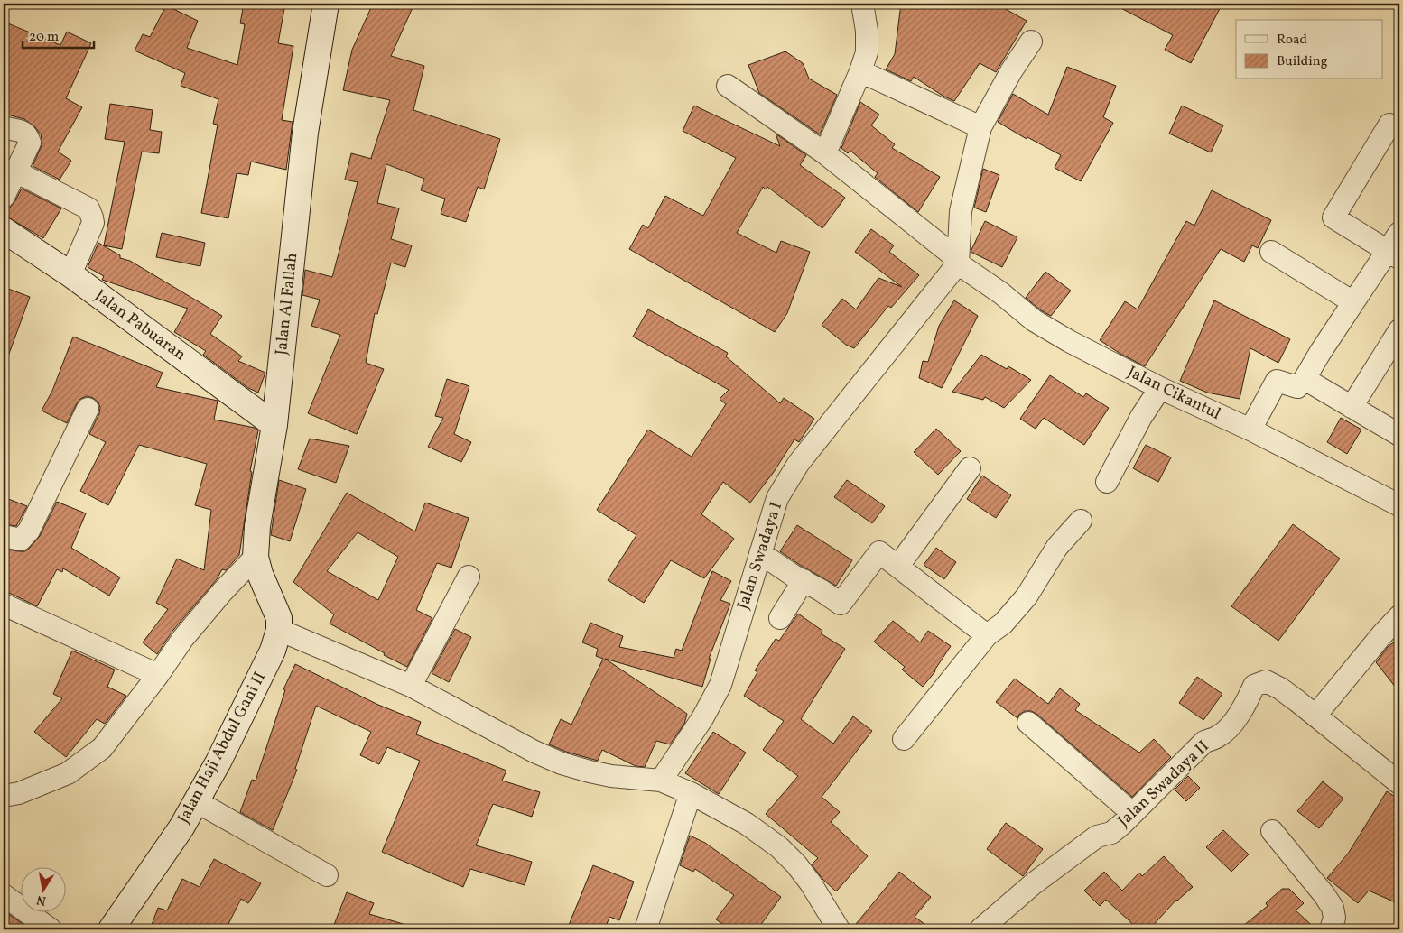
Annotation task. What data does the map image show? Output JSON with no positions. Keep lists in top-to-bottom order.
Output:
{
  "streets": {
    "street": [
      "Jalan Al Fallah",
      "Jalan Pabuaran",
      "Jalan Cikantul",
      "Jalan Swadaya I",
      "Jalan Haji Abdul Gani II",
      "Jalan Swadaya II"
    ]
  },
  "crossings": [
    ["Jalan Al Fallah", "Jalan Pabuaran"],
    ["Jalan Al Fallah", "Jalan Haji Abdul Gani II"],
    ["Jalan Cikantul", "Jalan Swadaya I"]
  ],
  "legend": ["Road", "Building"],
  "scale_bar": "20 m",
  "north": "bottom"
}
